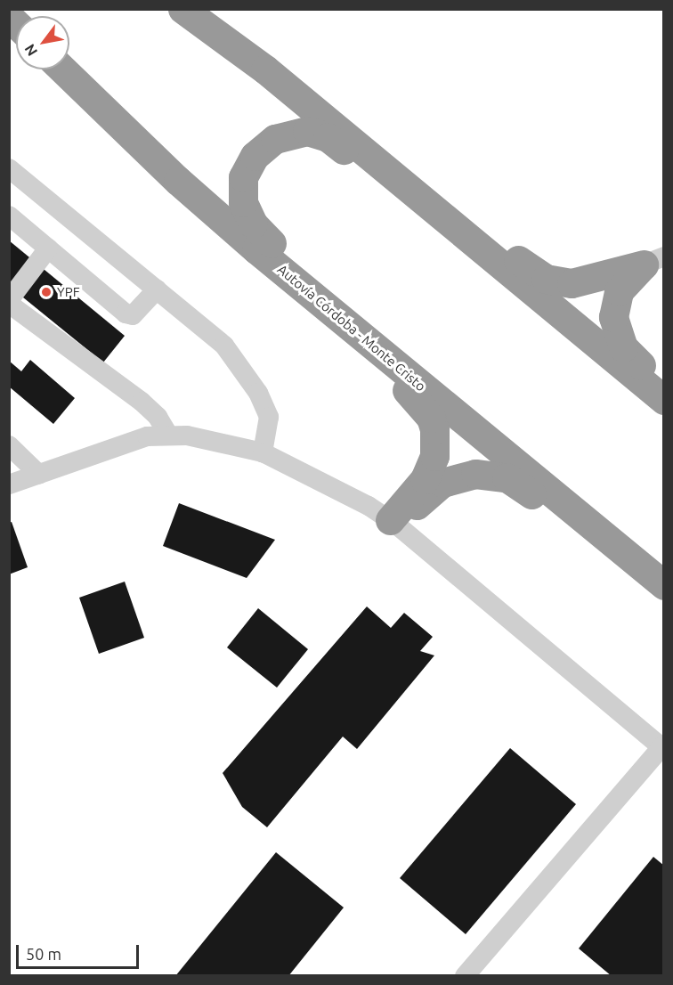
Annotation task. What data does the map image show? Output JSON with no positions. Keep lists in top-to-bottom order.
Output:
{
  "streets": {
    "highway": ["Autovía Córdoba - Monte Cristo"]
  },
  "places": ["YPF"],
  "scale_bar": "50 m",
  "north": "bottom left"
}
